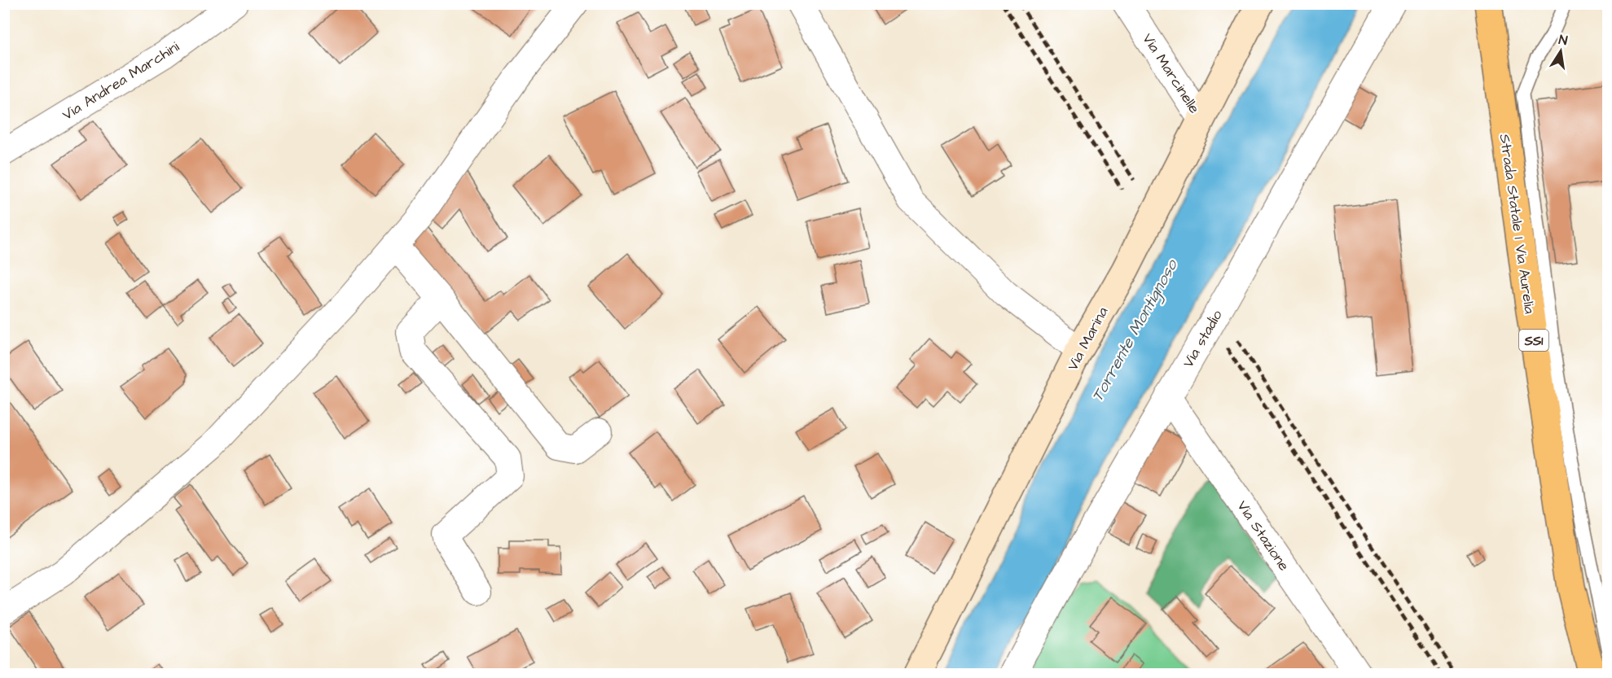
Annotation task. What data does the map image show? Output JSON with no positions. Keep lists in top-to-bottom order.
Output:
{
  "streets": {
    "main road": ["Strada Statale 1 Via Aurelia", "Via Marina", "SS1"],
    "street": [
      "Via Marcinelle",
      "Via Andrea Marchini",
      "Via stadio",
      "Via Stazione"
    ]
  },
  "crossings": [
    ["Via Marcinelle", "Via Marina"],
    ["Via stadio", "Via Stazione"]
  ],
  "water": ["Torrente Montignoso"],
  "north": "top"
}
